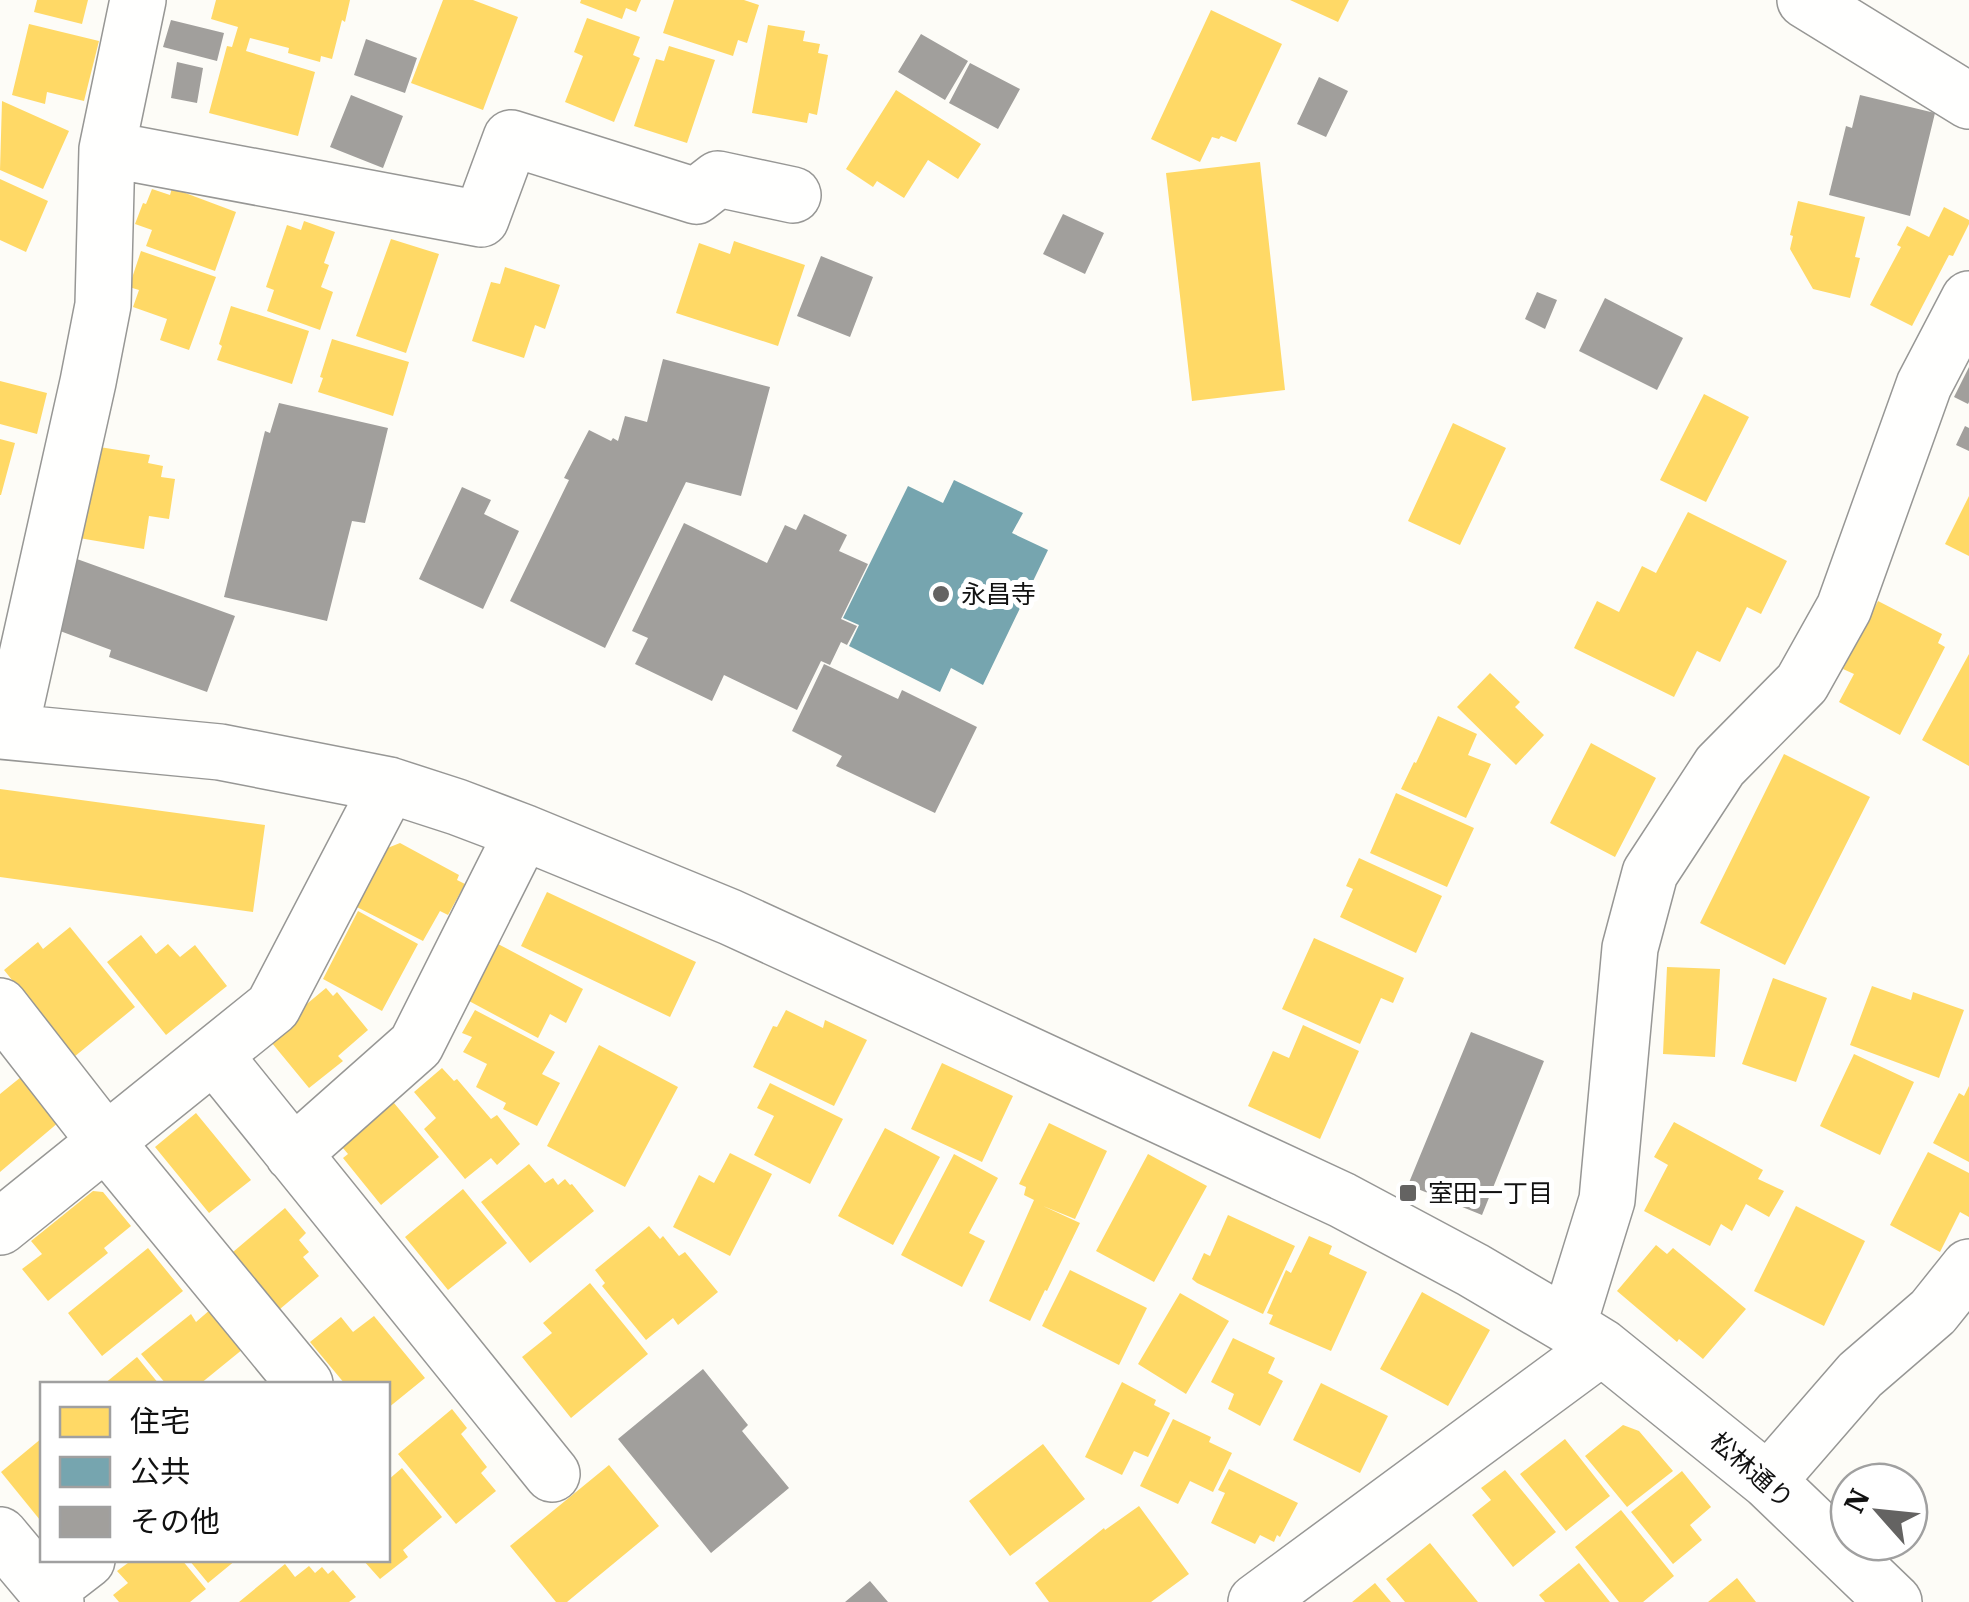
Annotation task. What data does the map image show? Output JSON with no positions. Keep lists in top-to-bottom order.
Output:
{
  "streets": {
    "street": ["松林通り"]
  },
  "places": {
    "other": ["永昌寺"],
    "transit": ["室田一丁目"]
  },
  "legend": ["住宅", "公共", "その他"],
  "north": "top left"
}
